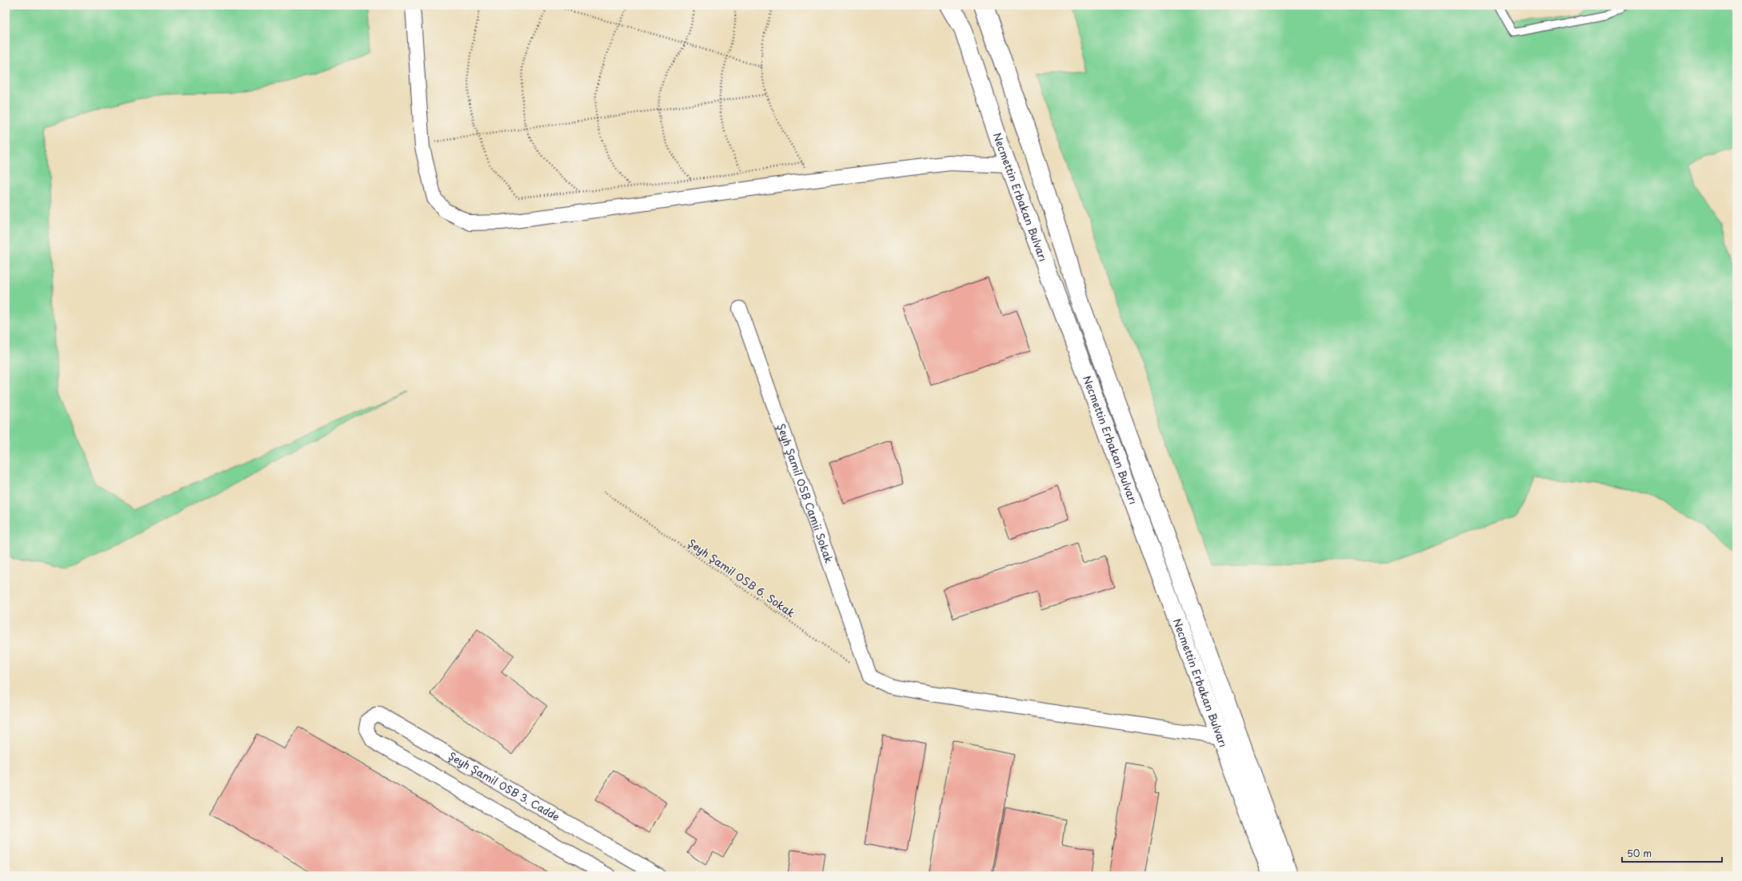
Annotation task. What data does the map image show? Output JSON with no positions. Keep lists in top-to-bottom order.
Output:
{
  "streets": {
    "main road": ["Necmettin Erbakan Bulvarı"],
    "street": ["Şeyh Şamil OSB Camii Sokak", "Şeyh Şamil OSB 3. Cadde"],
    "path": ["Şeyh Şamil OSB 6. Sokak"]
  },
  "crossings": [
    ["Şeyh Şamil OSB Camii Sokak", "Şeyh Şamil OSB 6. Sokak"]
  ],
  "scale_bar": "50 m"
}
